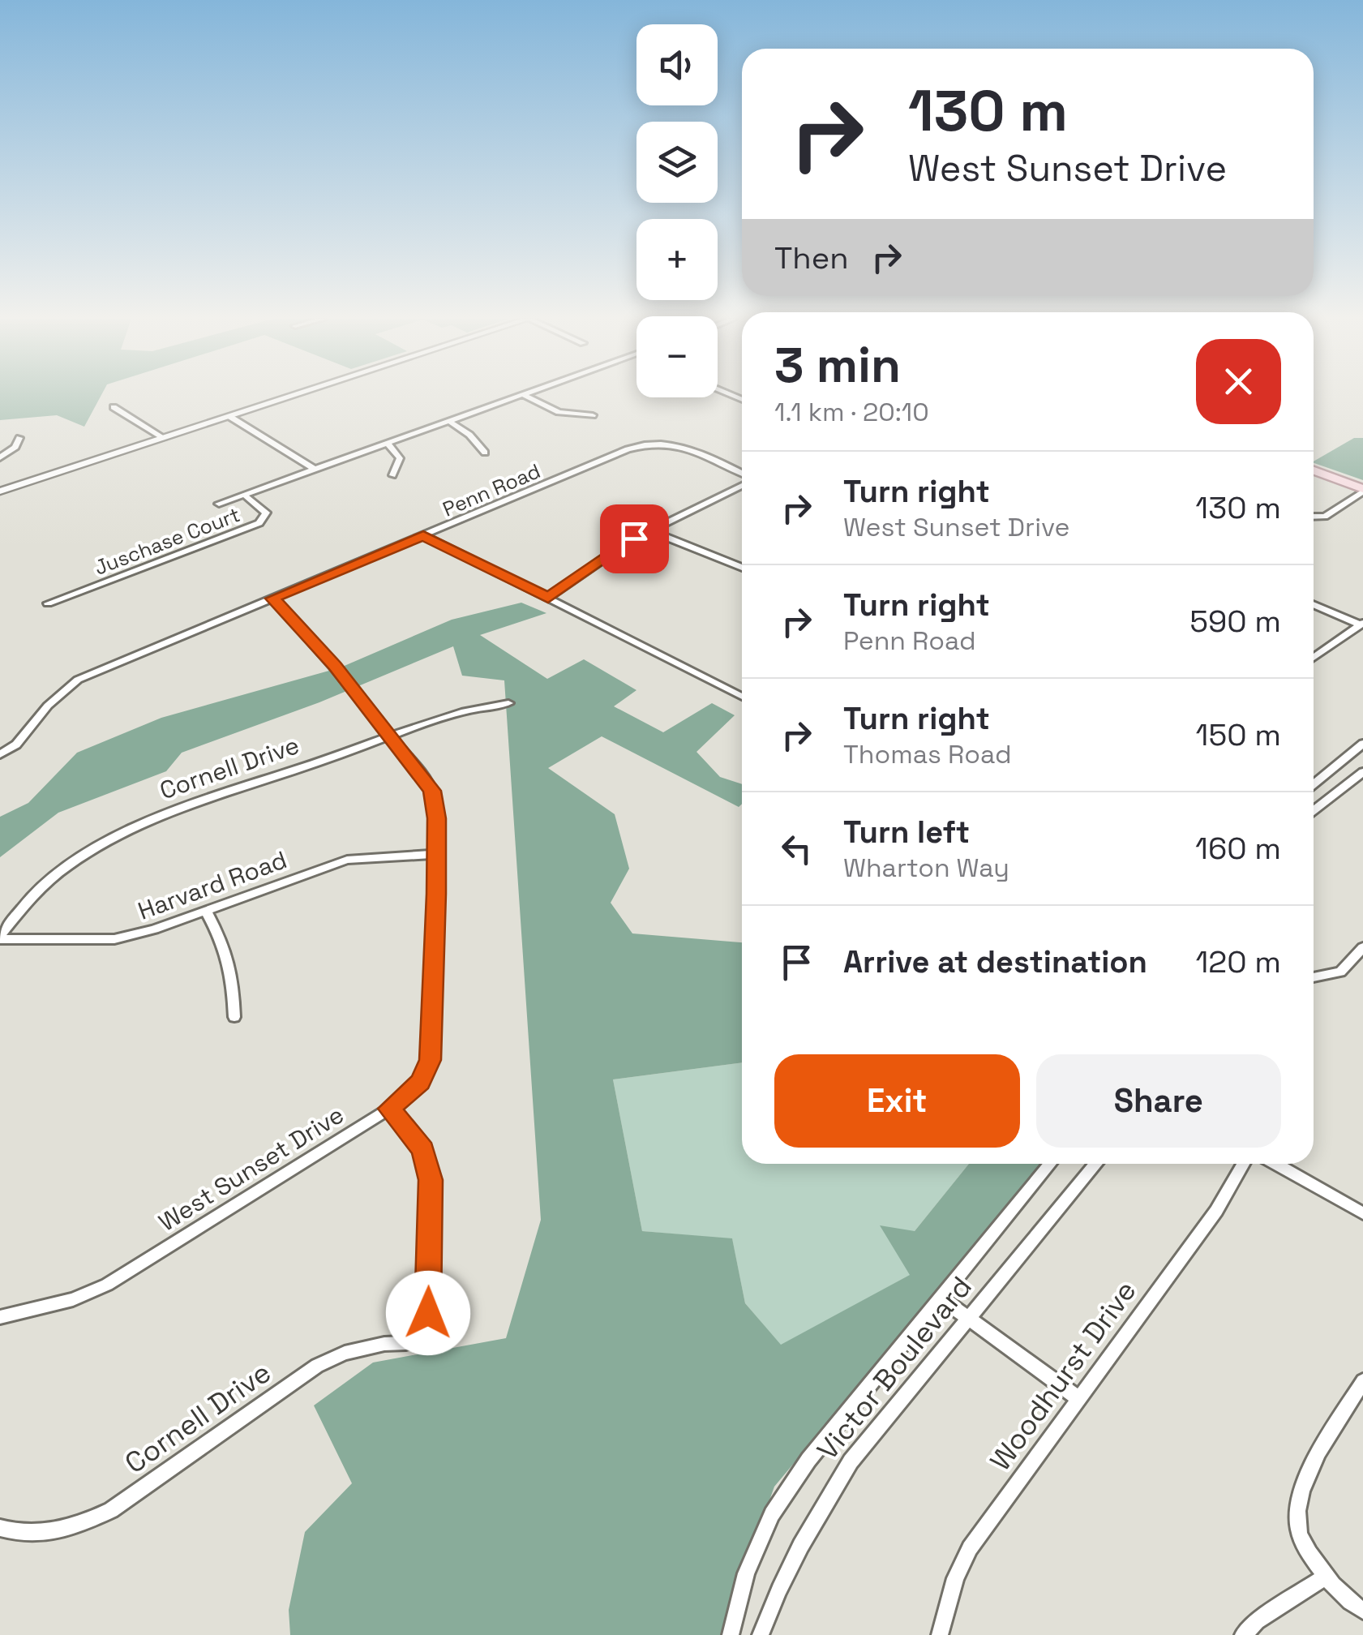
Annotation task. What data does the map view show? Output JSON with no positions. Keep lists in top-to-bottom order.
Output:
{
  "streets": {
    "street": [
      "Penn Road",
      "Juschase Court",
      "Cornell Drive",
      "Harvard Road",
      "West Sunset Drive",
      "Victor Boulevard",
      "Woodhurst Drive"
    ]
  },
  "crossings": [
    ["Penn Road", "West Sunset Drive"],
    ["Cornell Drive", "Harvard Road"],
    ["Cornell Drive", "West Sunset Drive"],
    ["Harvard Road", "West Sunset Drive"]
  ],
  "page": {
    "map_buttons": ["+", "−"],
    "turn": ["130 m", "West Sunset Drive"],
    "then": "Then",
    "heading": ["3 min", "1.1 km · 20:10"],
    "list": [
      {
        "name": "Turn right",
        "note": "West Sunset Drive",
        "value": "130 m"
      },
      {
        "name": "Turn right",
        "note": "Penn Road",
        "value": "590 m"
      },
      {
        "name": "Turn right",
        "note": "Thomas Road",
        "value": "150 m"
      },
      {
        "name": "Turn left",
        "note": "Wharton Way",
        "value": "160 m"
      },
      {
        "name": "Arrive at destination",
        "value": "120 m"
      }
    ],
    "buttons": ["Exit", "Share"]
  }
}
